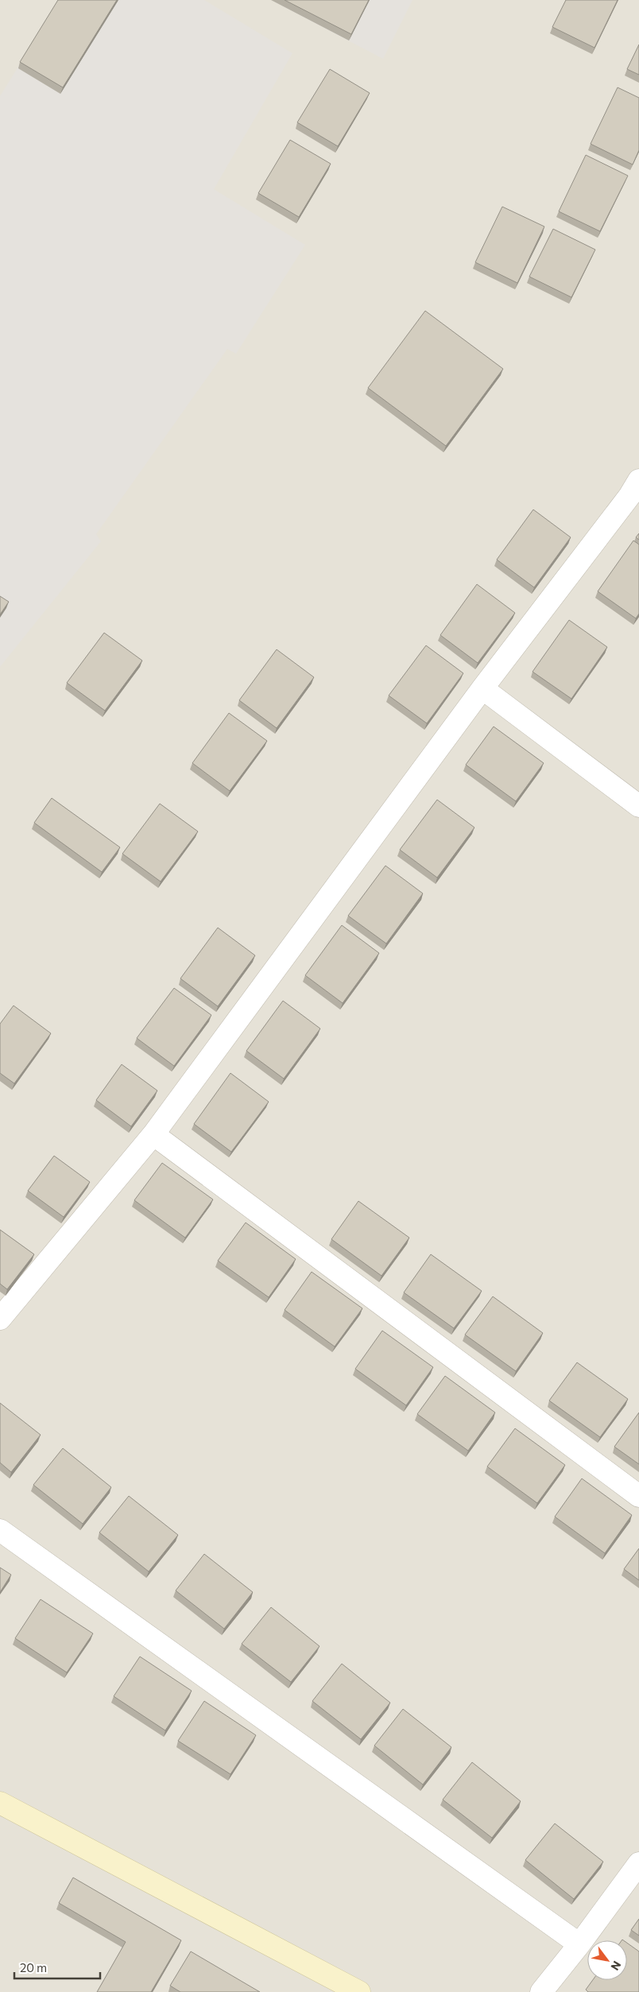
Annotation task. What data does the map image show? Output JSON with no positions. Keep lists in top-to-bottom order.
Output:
{
  "scale_bar": "20 m",
  "north": "bottom right"
}
